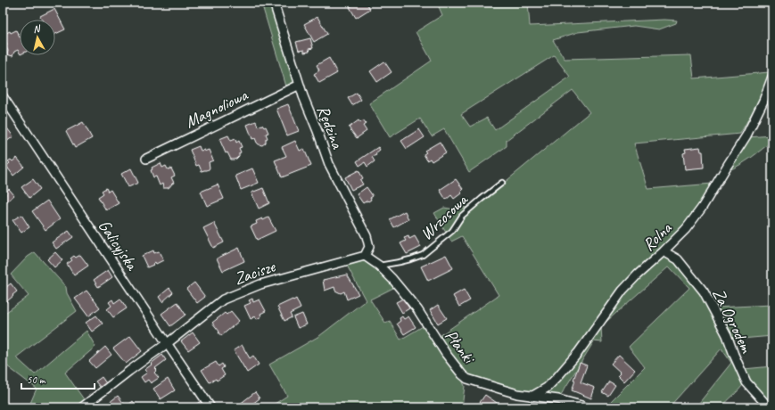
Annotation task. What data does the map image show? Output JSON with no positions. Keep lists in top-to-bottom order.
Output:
{
  "streets": {
    "street": [
      "Magnoliowa",
      "Rędzina",
      "Rolna",
      "Galicyjska",
      "Zacisze",
      "Za Ogrodem",
      "Płanki"
    ],
    "lane": ["Wrzosowa"]
  },
  "crossings": [
    ["Magnoliowa", "Rędzina"],
    ["Rędzina", "Zacisze"],
    ["Rędzina", "Płanki"],
    ["Wrzosowa", "Płanki"],
    ["Rolna", "Za Ogrodem"],
    ["Rolna", "Płanki"],
    ["Galicyjska", "Zacisze"],
    ["Zacisze", "Płanki"]
  ],
  "scale_bar": "50 m",
  "north": "top"
}
